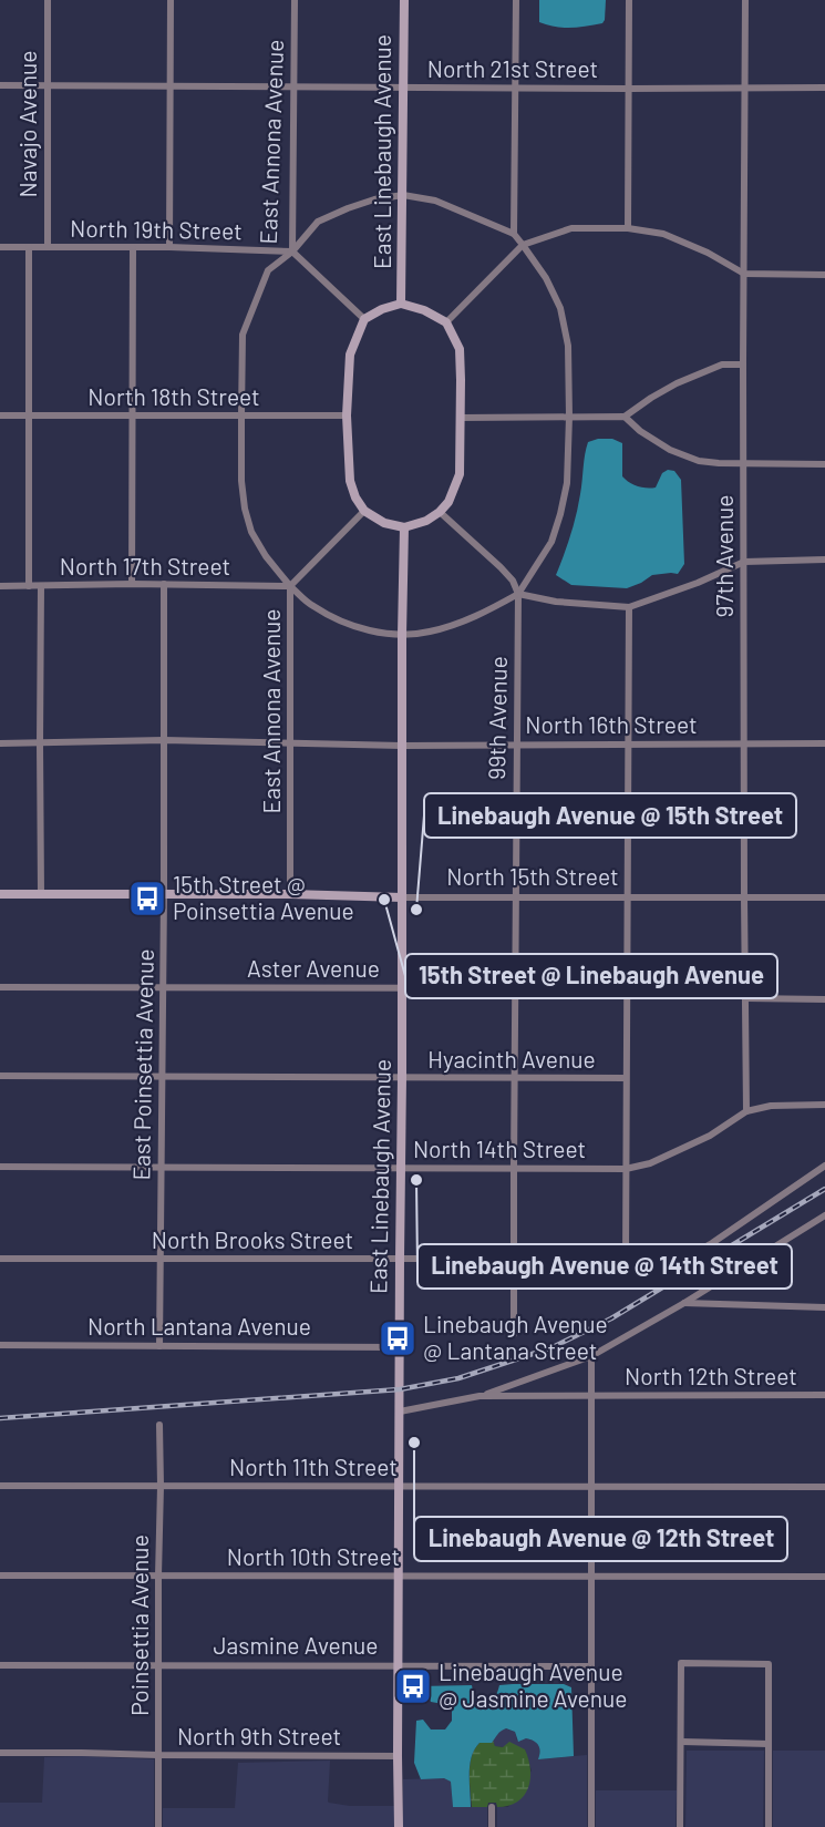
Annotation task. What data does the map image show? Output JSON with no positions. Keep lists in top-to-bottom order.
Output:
{
  "streets": {
    "street": [
      "North 21st Street",
      "Navajo Avenue",
      "East Annona Avenue",
      "East Linebaugh Avenue",
      "North 19th Street",
      "North 18th Street",
      "97th Avenue",
      "North 17th Street",
      "99th Avenue",
      "North 16th Street",
      "North 15th Street",
      "Aster Avenue",
      "Hyacinth Avenue",
      "East Poinsettia Avenue",
      "North 14th Street",
      "North Brooks Street",
      "North Lantana Avenue",
      "North 12th Street",
      "North 11th Street",
      "North 10th Street",
      "Poinsettia Avenue",
      "Jasmine Avenue",
      "North 9th Street"
    ]
  },
  "crossings": [
    ["North 21st Street", "Navajo Avenue"],
    ["North 21st Street", "East Annona Avenue"],
    ["North 21st Street", "East Linebaugh Avenue"],
    ["North 21st Street", "97th Avenue"],
    ["Navajo Avenue", "North 19th Street"],
    ["East Annona Avenue", "North 19th Street"],
    ["East Annona Avenue", "North 18th Street"],
    ["East Annona Avenue", "North 17th Street"],
    ["East Annona Avenue", "North 16th Street"],
    ["East Annona Avenue", "North 15th Street"],
    ["East Linebaugh Avenue", "North 16th Street"],
    ["East Linebaugh Avenue", "North 15th Street"],
    ["East Linebaugh Avenue", "Aster Avenue"],
    ["East Linebaugh Avenue", "Hyacinth Avenue"],
    ["East Linebaugh Avenue", "North 14th Street"],
    ["East Linebaugh Avenue", "North Brooks Street"],
    ["East Linebaugh Avenue", "North Lantana Avenue"],
    ["East Linebaugh Avenue", "North 12th Street"],
    ["East Linebaugh Avenue", "North 11th Street"],
    ["East Linebaugh Avenue", "North 10th Street"],
    ["East Linebaugh Avenue", "Jasmine Avenue"],
    ["East Linebaugh Avenue", "North 9th Street"],
    ["97th Avenue", "North 16th Street"],
    ["97th Avenue", "North 15th Street"],
    ["97th Avenue", "North 14th Street"],
    ["North 17th Street", "East Poinsettia Avenue"],
    ["99th Avenue", "North 16th Street"],
    ["99th Avenue", "North 15th Street"],
    ["99th Avenue", "Aster Avenue"],
    ["99th Avenue", "Hyacinth Avenue"],
    ["99th Avenue", "North 14th Street"],
    ["99th Avenue", "North Brooks Street"],
    ["North 16th Street", "East Poinsettia Avenue"],
    ["North 15th Street", "East Poinsettia Avenue"],
    ["Aster Avenue", "East Poinsettia Avenue"],
    ["Hyacinth Avenue", "East Poinsettia Avenue"],
    ["East Poinsettia Avenue", "North 14th Street"],
    ["East Poinsettia Avenue", "North Brooks Street"],
    ["East Poinsettia Avenue", "North Lantana Avenue"],
    ["North 11th Street", "Poinsettia Avenue"],
    ["North 10th Street", "Poinsettia Avenue"],
    ["Poinsettia Avenue", "Jasmine Avenue"],
    ["Poinsettia Avenue", "North 9th Street"]
  ],
  "places": {
    "bus stop": ["15th Street @ Poinsettia Avenue", "Linebaugh Avenue @ Lantana Street", "Linebaugh Avenue @ Jasmine Avenue"],
    "other": [
      "15th Street @ Linebaugh Avenue",
      "Linebaugh Avenue @ 15th Street",
      "Linebaugh Avenue @ 14th Street",
      "Linebaugh Avenue @ 12th Street"
    ]
  }
}
